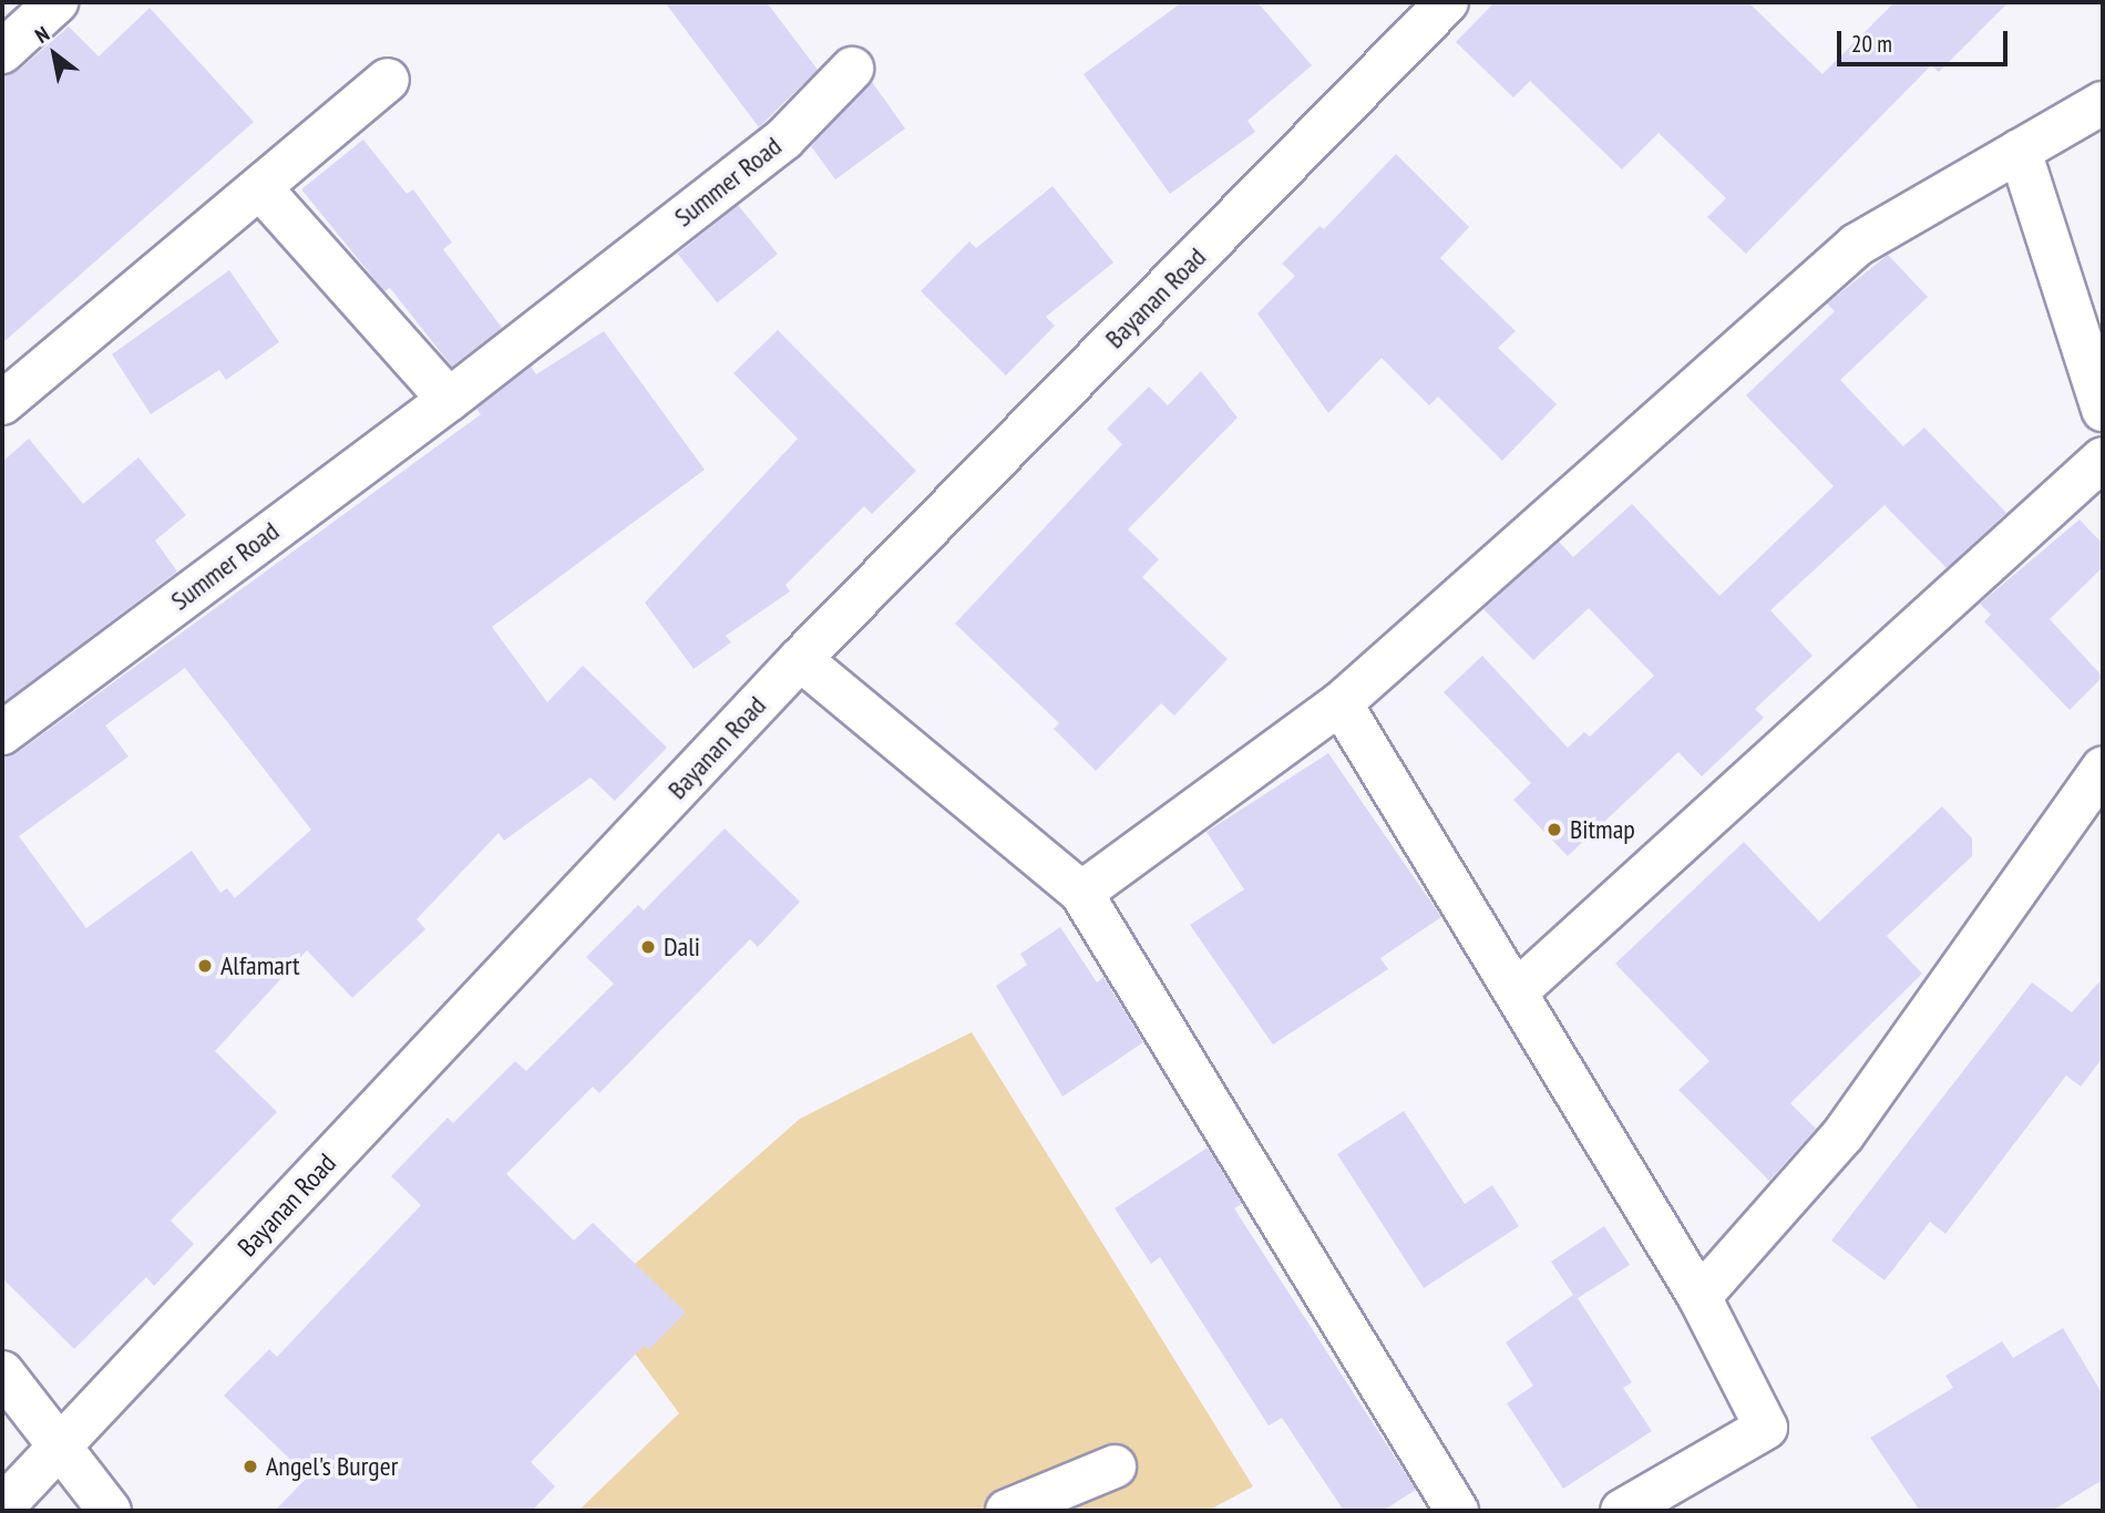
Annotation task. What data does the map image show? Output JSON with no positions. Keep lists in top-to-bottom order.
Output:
{
  "streets": {
    "street": ["Summer Road", "Bayanan Road"]
  },
  "places": [
    "Bitmap",
    "Dali",
    "Alfamart",
    "Angel's Burger"
  ],
  "scale_bar": "20 m",
  "north": "top left"
}
